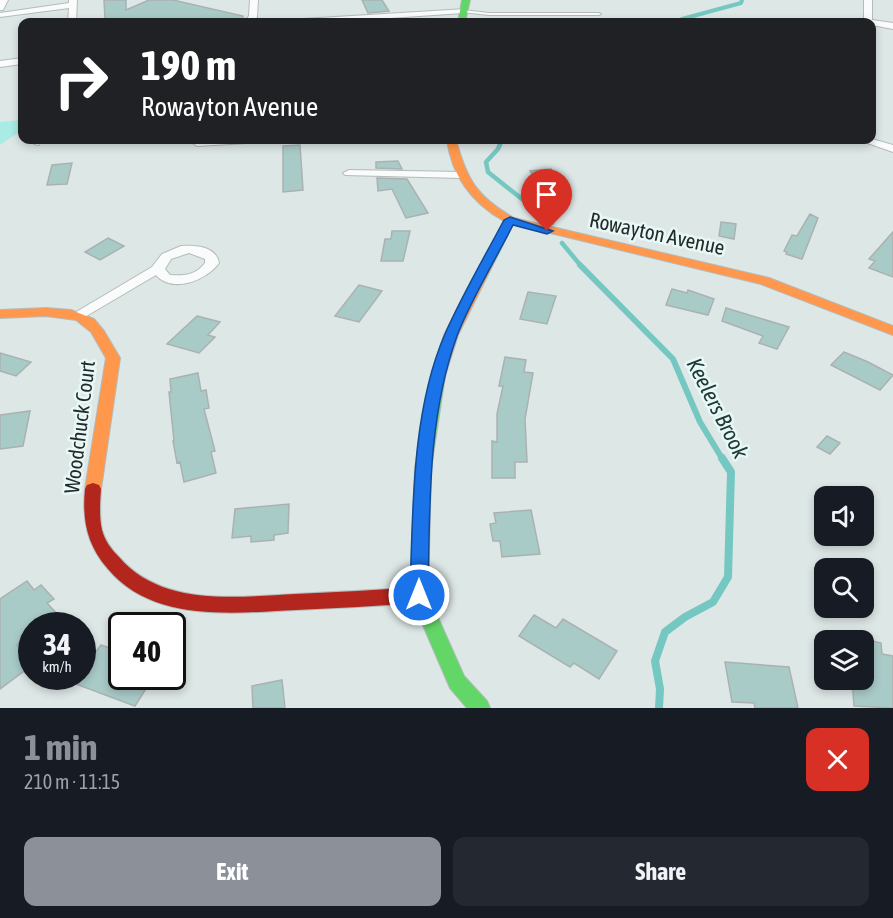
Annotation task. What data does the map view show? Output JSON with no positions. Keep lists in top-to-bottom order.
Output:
{
  "streets": {
    "street": ["Rowayton Avenue", "Woodchuck Court"]
  },
  "water": ["Keelers Brook"],
  "page": {
    "turn": ["190 m", "Rowayton Avenue"],
    "speed": "34 km/h",
    "limit": "40",
    "heading": ["1 min", "210 m · 11:15"],
    "buttons": ["Exit", "Share"]
  }
}
